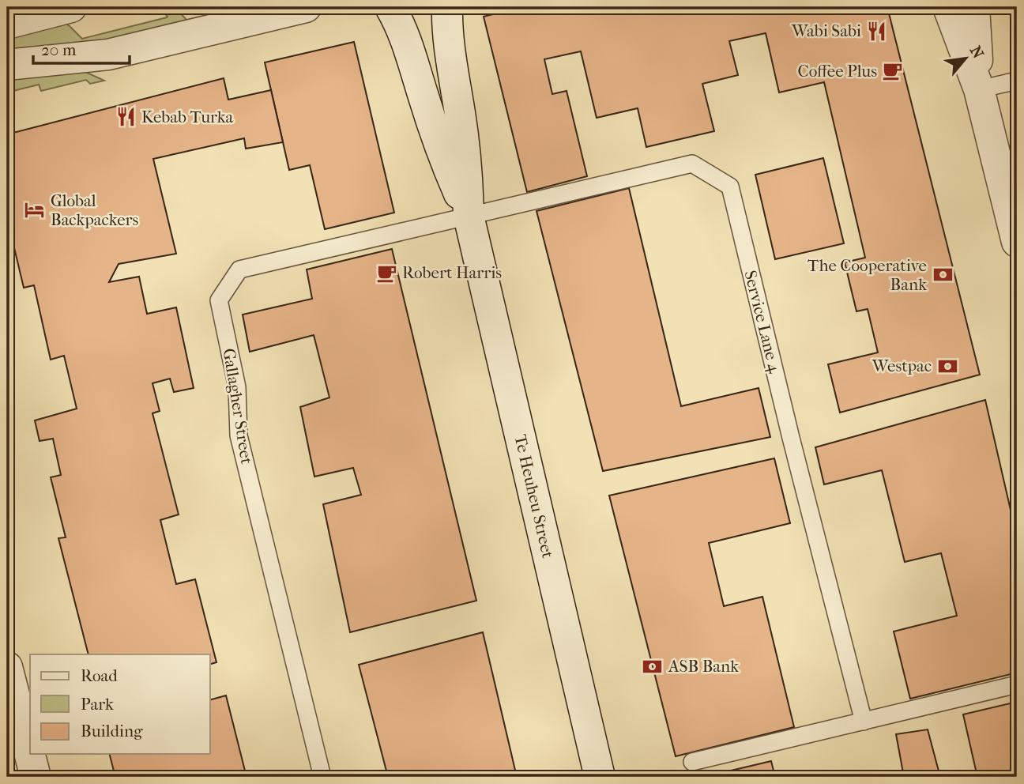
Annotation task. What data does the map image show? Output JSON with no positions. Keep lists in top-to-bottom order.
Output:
{
  "streets": {
    "street": ["Te Heuheu Street"],
    "lane": ["Service Lane 4", "Gallagher Street"]
  },
  "crossings": [
    ["Service Lane 4", "Gallagher Street"],
    ["Service Lane 4", "Te Heuheu Street"],
    ["Gallagher Street", "Te Heuheu Street"]
  ],
  "places": {
    "restaurant": ["Wabi Sabi", "Kebab Turka"],
    "cafe": ["Coffee Plus", "Robert Harris"],
    "hotel": ["Global Backpackers"],
    "bank": ["The Cooperative Bank", "Westpac", "ASB Bank"]
  },
  "legend": ["Road", "Park", "Building"],
  "scale_bar": "20 m",
  "north": "top right"
}
